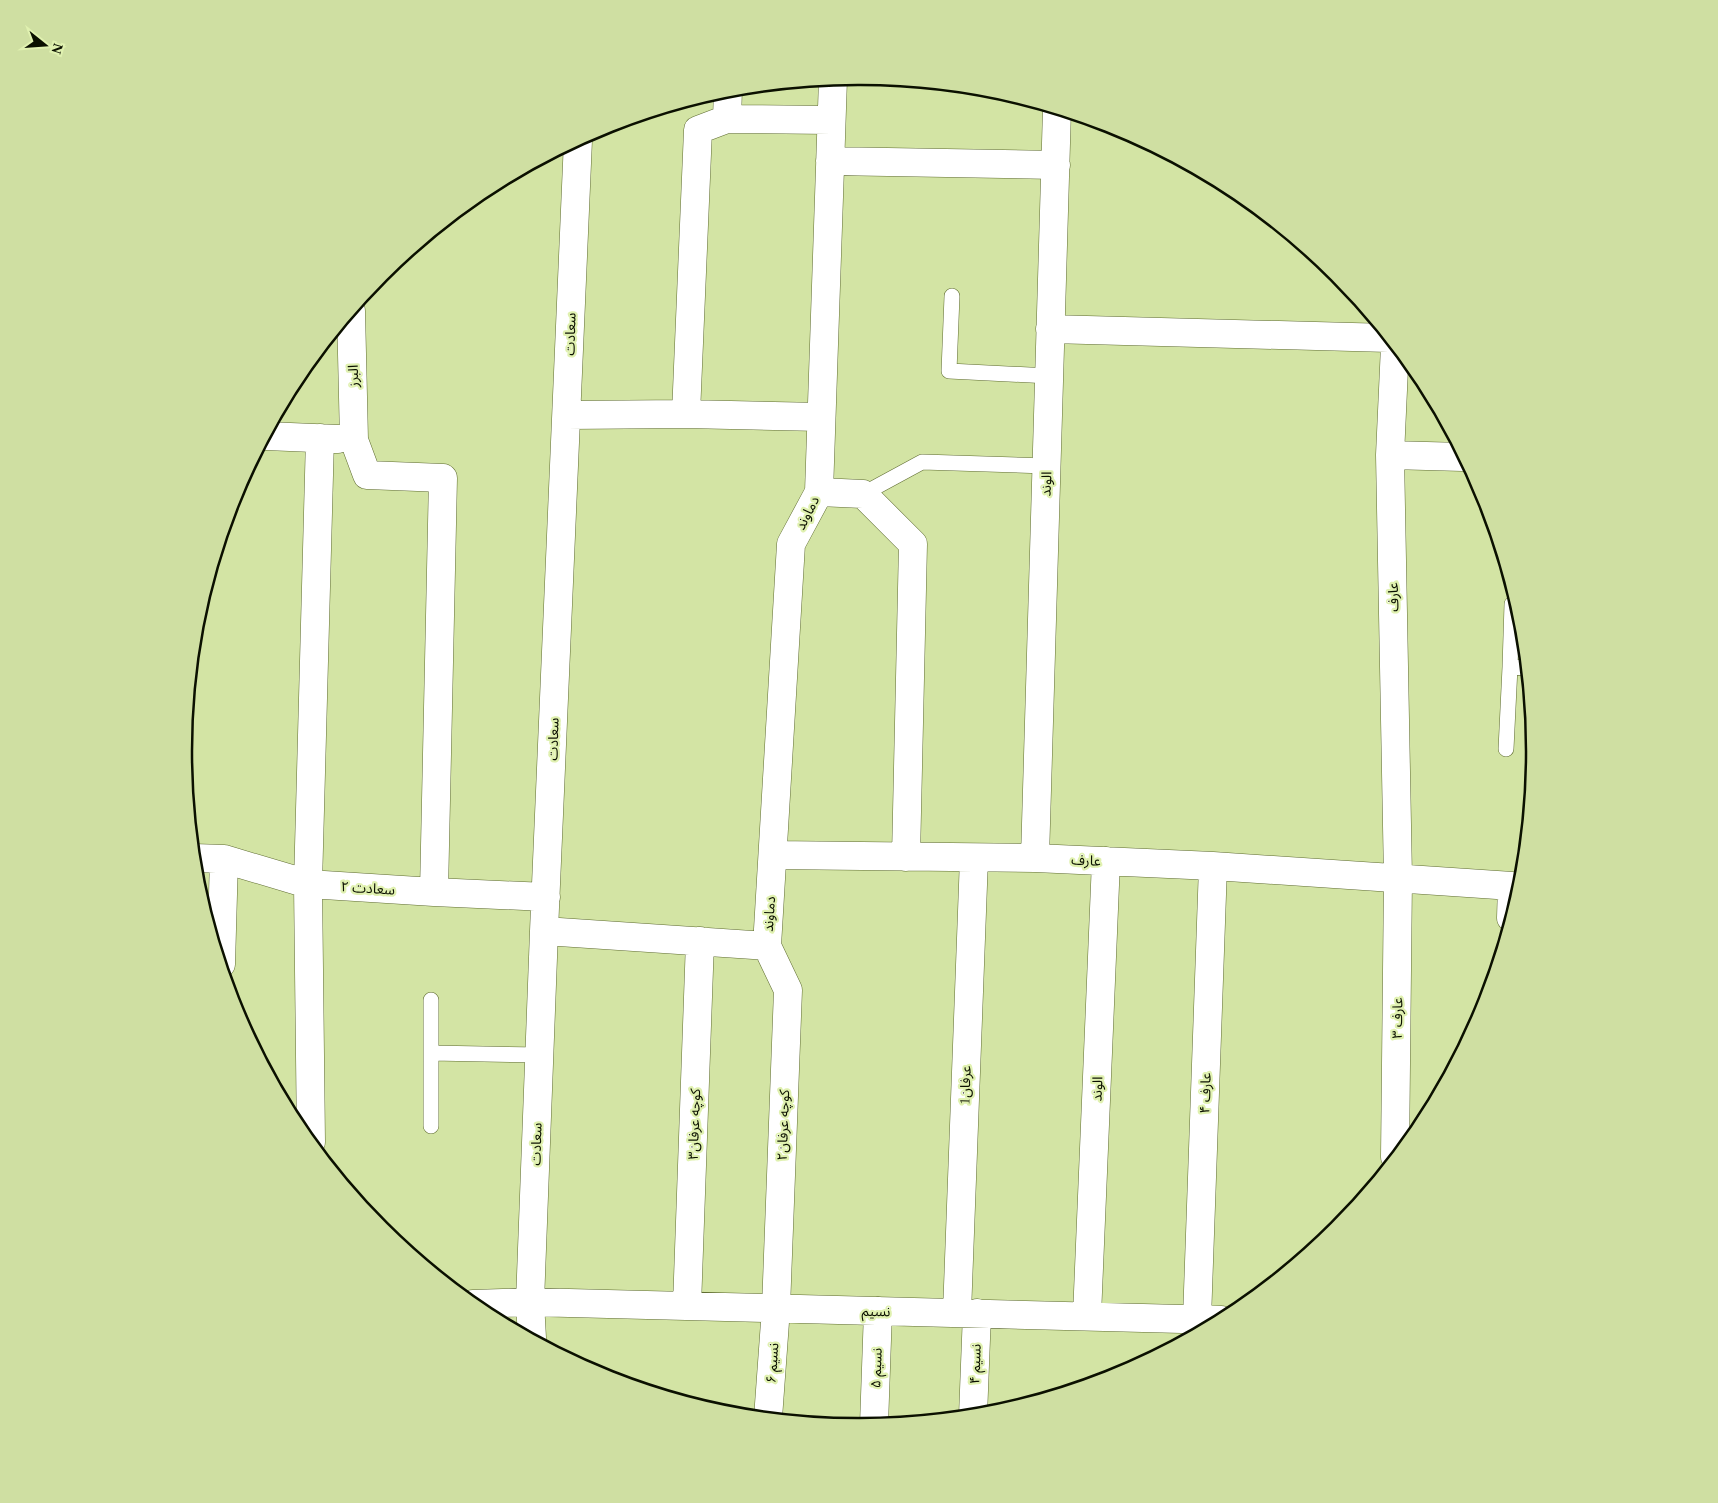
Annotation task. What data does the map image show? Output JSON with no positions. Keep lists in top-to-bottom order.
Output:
{
  "streets": {
    "street": [
      "سعادت",
      "البرز",
      "الوند",
      "دماوند",
      "عارف",
      "سعادت ۲",
      "عارف ۳",
      "عرفان1",
      "عارف ۴",
      "کوچه عرفان۳",
      "کوچه عرفان۲",
      "نسیم",
      "نسیم ۶",
      "نسیم ۴",
      "نسیم ۵"
    ]
  },
  "crossings": [
    ["سعادت", "سعادت ۲"],
    ["سعادت", "نسیم"],
    ["البرز", "سعادت ۲"],
    ["الوند", "عارف"],
    ["الوند", "نسیم"],
    ["دماوند", "عارف"],
    ["دماوند", "کوچه عرفان۲"],
    ["عارف", "عارف ۳"],
    ["عارف", "عرفان1"],
    ["عارف", "عارف ۴"],
    ["عرفان1", "نسیم"],
    ["عرفان1", "نسیم ۴"],
    ["عارف ۴", "نسیم"],
    ["کوچه عرفان۳", "نسیم"],
    ["کوچه عرفان۲", "نسیم"],
    ["کوچه عرفان۲", "نسیم ۶"],
    ["نسیم", "نسیم ۶"],
    ["نسیم", "نسیم ۴"],
    ["نسیم", "نسیم ۵"]
  ],
  "north": "right"
}
